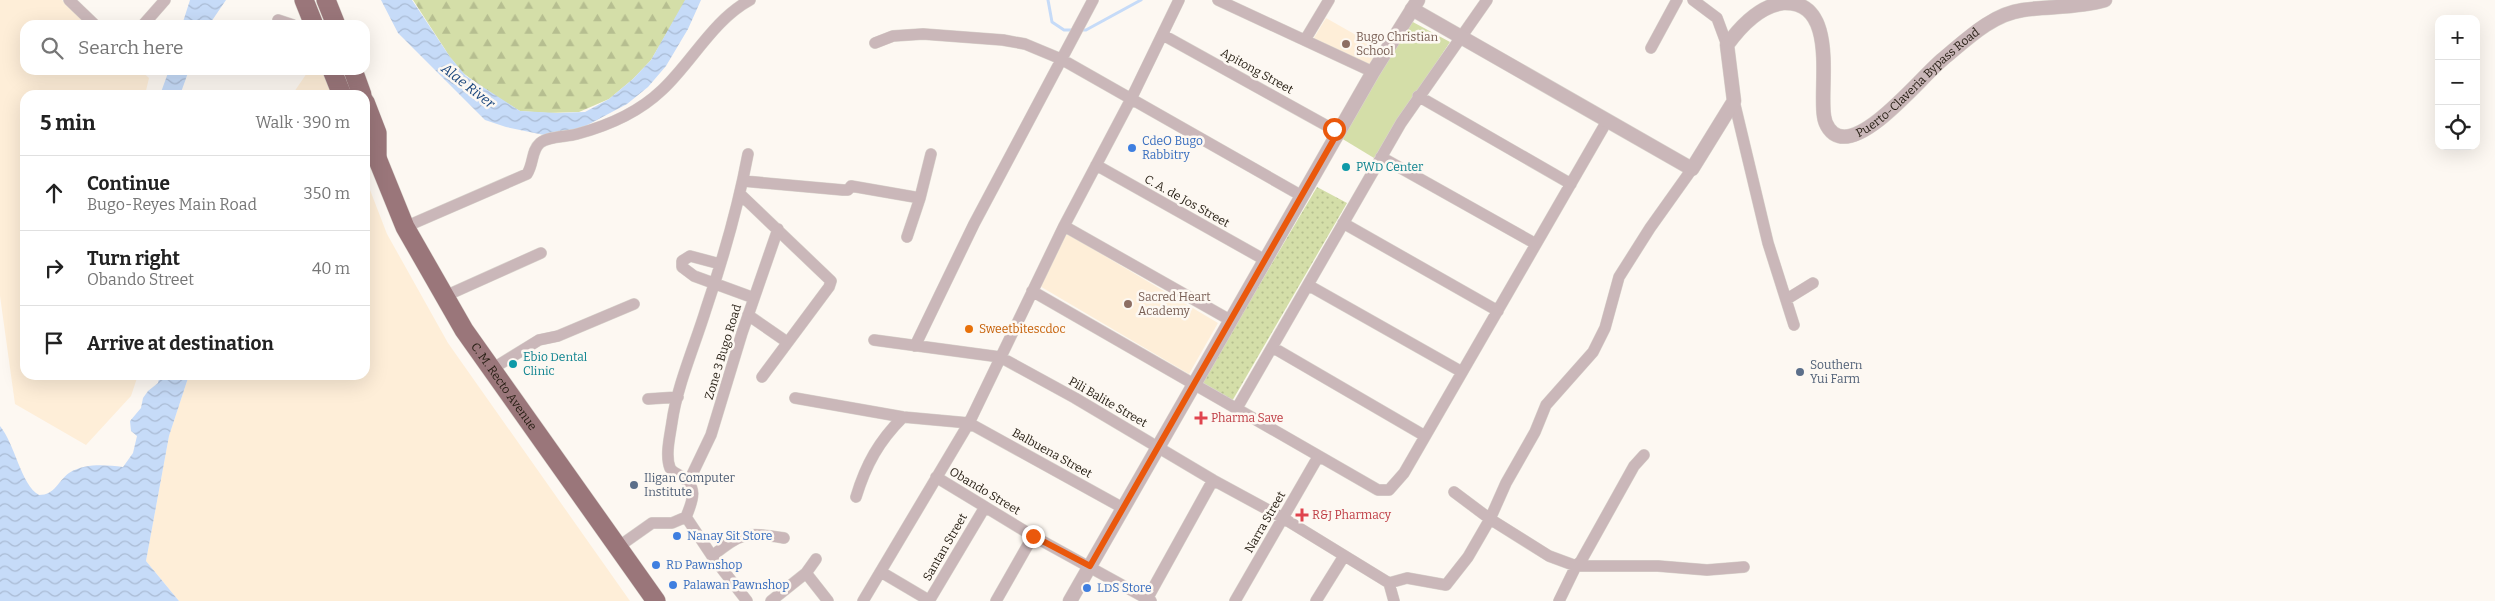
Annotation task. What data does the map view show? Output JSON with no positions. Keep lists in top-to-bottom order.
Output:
{
  "streets": {
    "highway": ["C. M. Recto Avenue"],
    "street": [
      "Apitong Street",
      "Puerto-Claveria Bypass Road",
      "C. A. de Jos Street",
      "Zone 3 Bugo Road",
      "Pili Balite Street",
      "Balbuena Street",
      "Obando Street",
      "Narra Street",
      "Santan Street"
    ]
  },
  "crossings": [
    ["Pili Balite Street", "Narra Street"],
    ["Obando Street", "Santan Street"]
  ],
  "water": ["Alae River"],
  "places": {
    "other": [
      "Bugo Christian School",
      "CdeO Bugo Rabbitry",
      "PWD Center",
      "Sacred Heart Academy",
      "Sweetbitescdoc",
      "Ebio Dental Clinic",
      "Southern Yui Farm",
      "Iligan Computer Institute",
      "Nanay Sit Store",
      "RD Pawnshop",
      "Palawan Pawnshop",
      "LDS Store"
    ],
    "health": ["Pharma Save", "R&J Pharmacy"]
  },
  "page": {
    "map_buttons": ["+", "−"],
    "search": "Search here",
    "heading": ["5 min", "Walk · 390 m"],
    "list": [
      ["Continue", "Bugo-Reyes Main Road", "350 m"],
      ["Turn right", "Obando Street", "40 m"],
      "Arrive at destination"
    ]
  }
}
